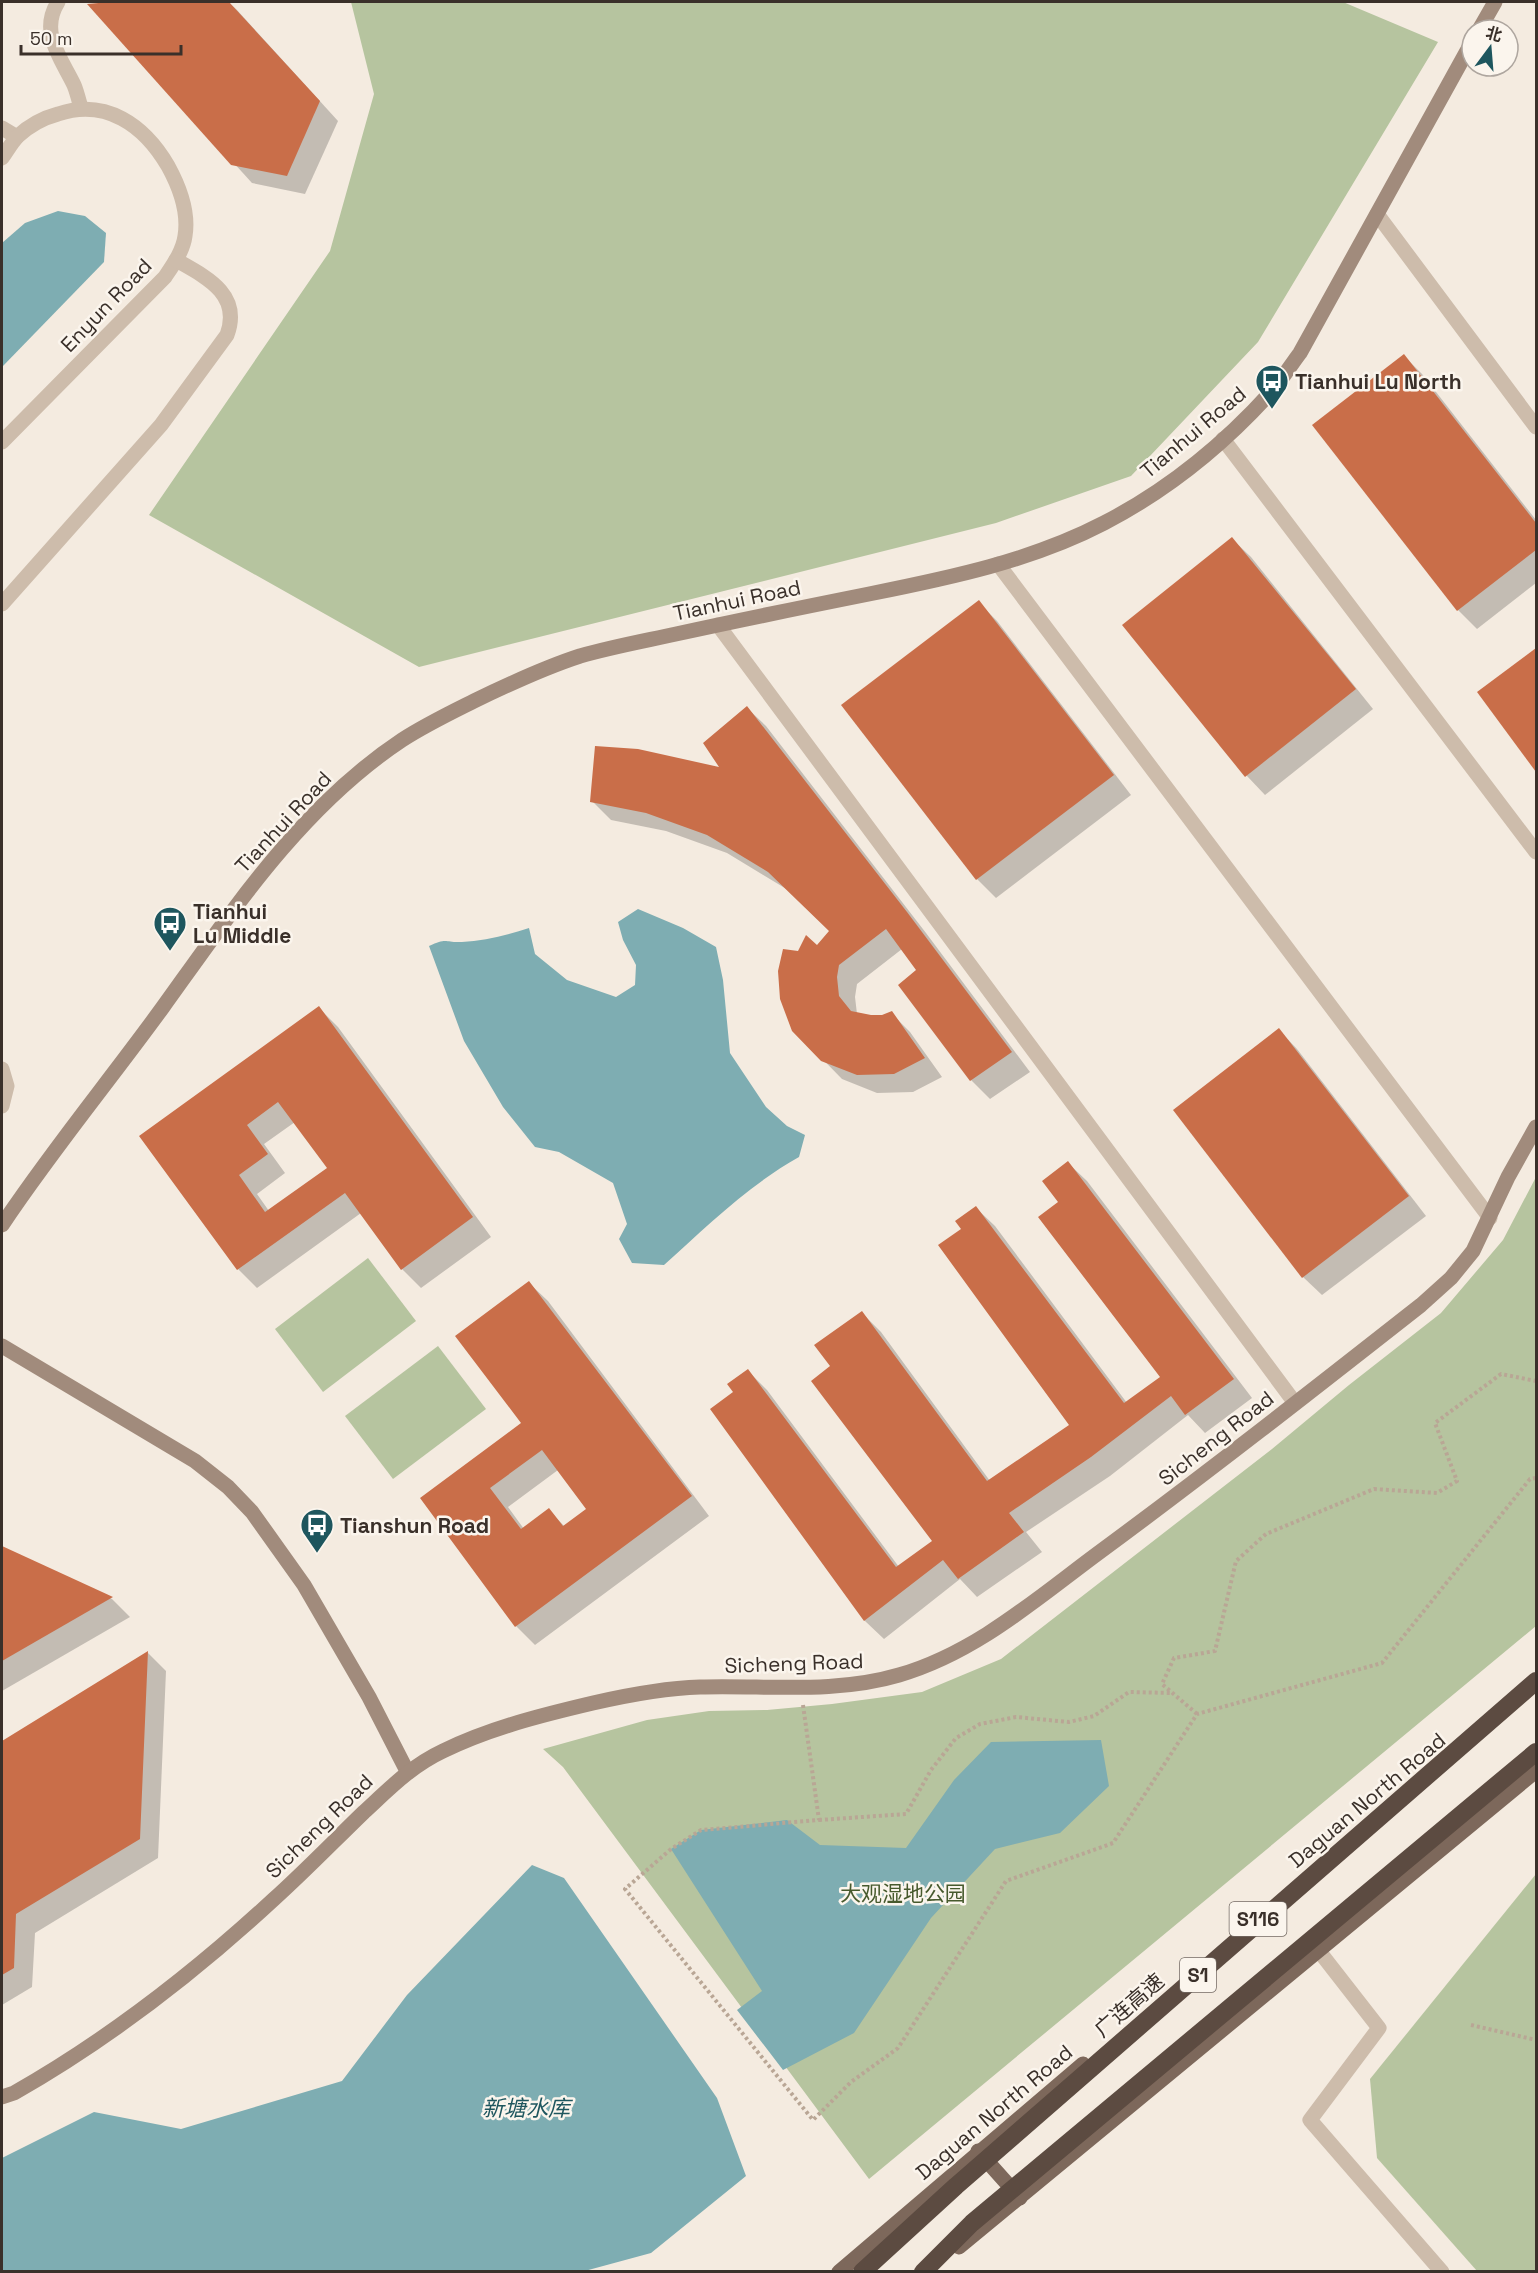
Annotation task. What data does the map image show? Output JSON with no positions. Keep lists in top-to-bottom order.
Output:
{
  "streets": {
    "highway": ["S1", "广连高速"],
    "main road": ["Daguan North Road", "S116"],
    "street": ["Enyun Road", "Tianhui Road", "Sicheng Road"]
  },
  "water": ["新塘水库"],
  "parks": ["大观湿地公园"],
  "places": {
    "bus stop": ["Tianhui Lu North", "Tianhui Lu Middle", "Tianshun Road"]
  },
  "scale_bar": "50 m",
  "north": "top"
}
